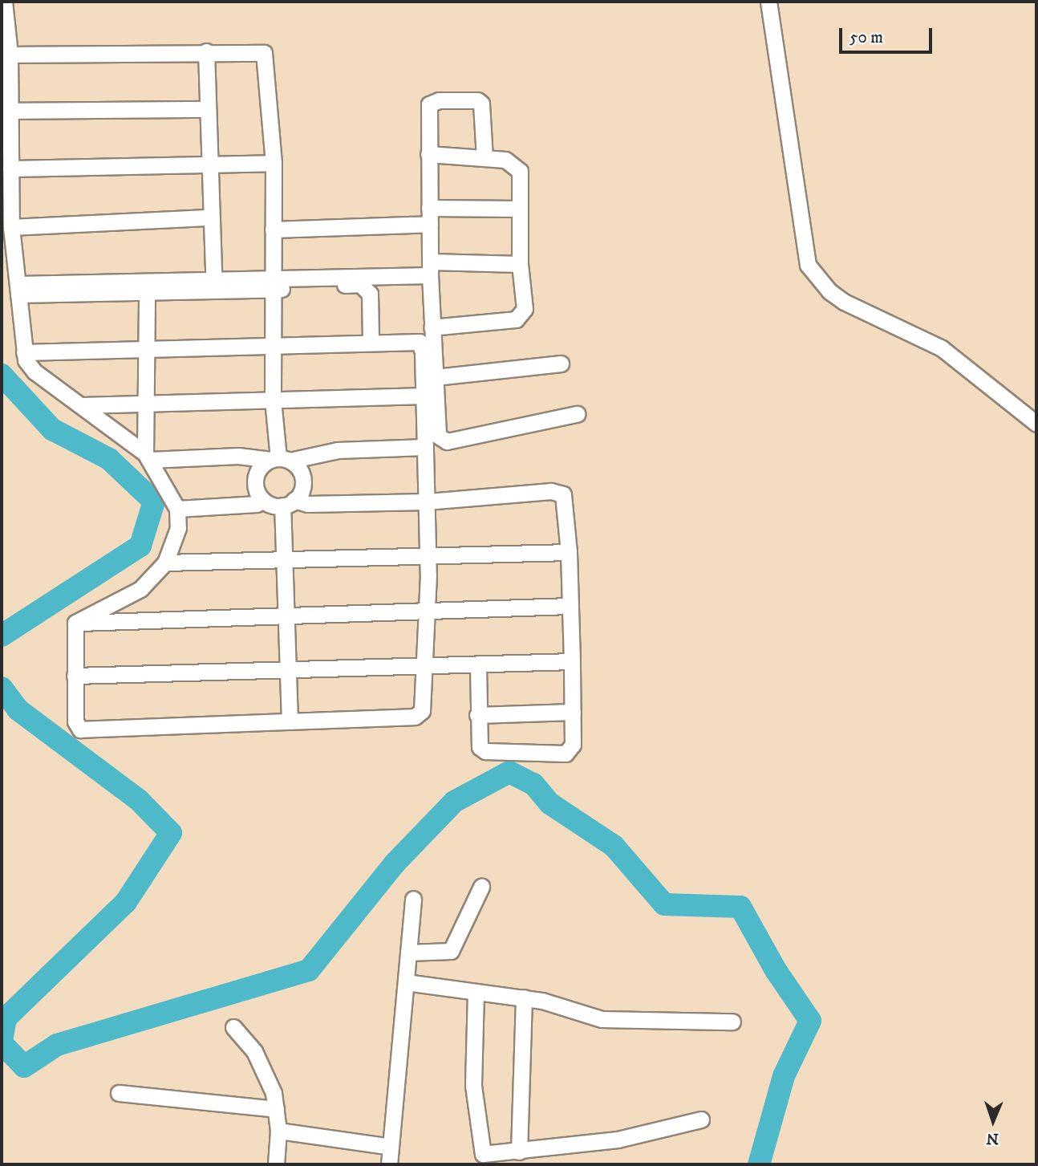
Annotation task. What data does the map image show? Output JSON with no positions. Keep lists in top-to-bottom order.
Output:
{
  "scale_bar": "50 m",
  "north": "bottom"
}
